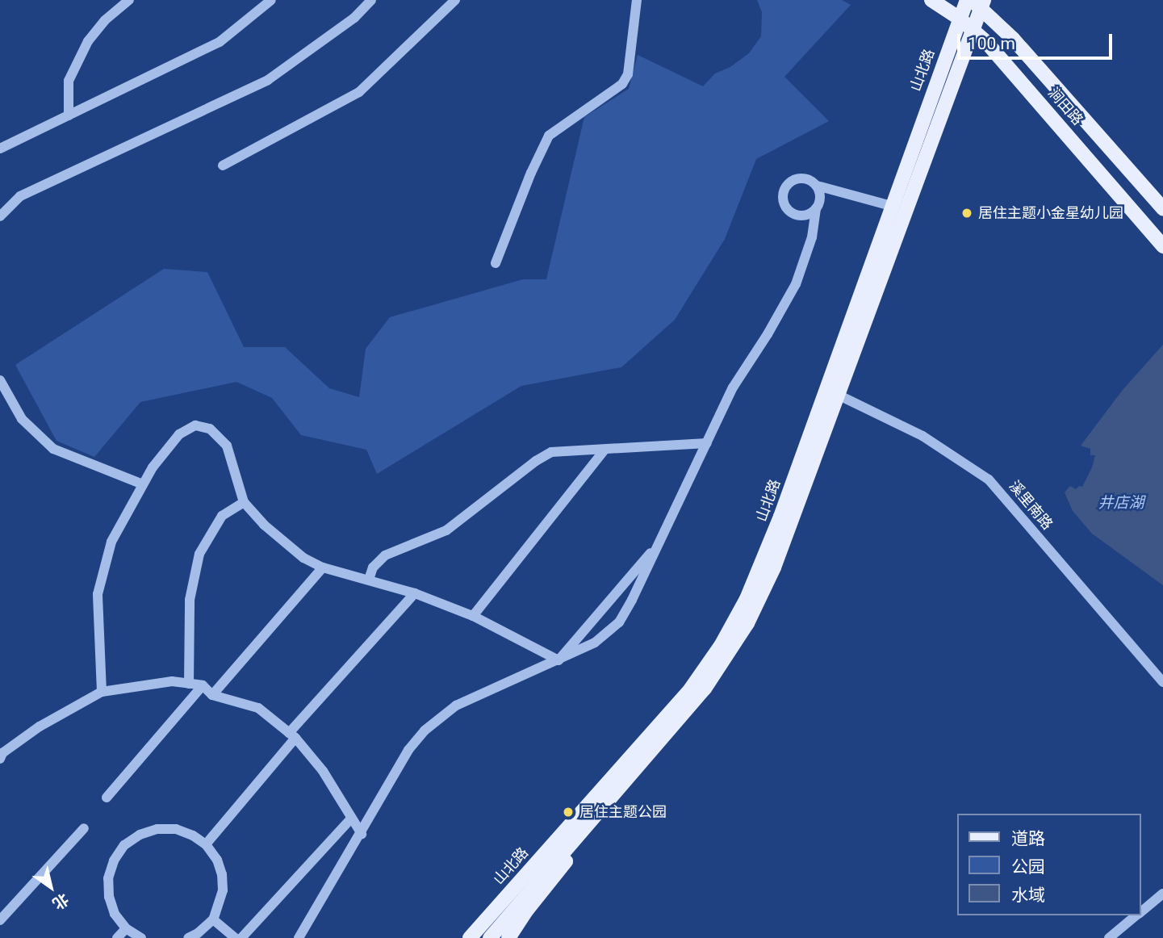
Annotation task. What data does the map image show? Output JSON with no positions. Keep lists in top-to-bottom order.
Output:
{
  "streets": {
    "main road": ["山北路", "涧田路"],
    "street": ["溪里南路"]
  },
  "crossings": [
    ["山北路", "涧田路"],
    ["山北路", "溪里南路"]
  ],
  "water": ["井店湖"],
  "places": ["居住主题小金星幼儿园", "居住主题公园"],
  "legend": ["道路", "公园", "水域"],
  "scale_bar": "100 m",
  "north": "bottom right"
}
